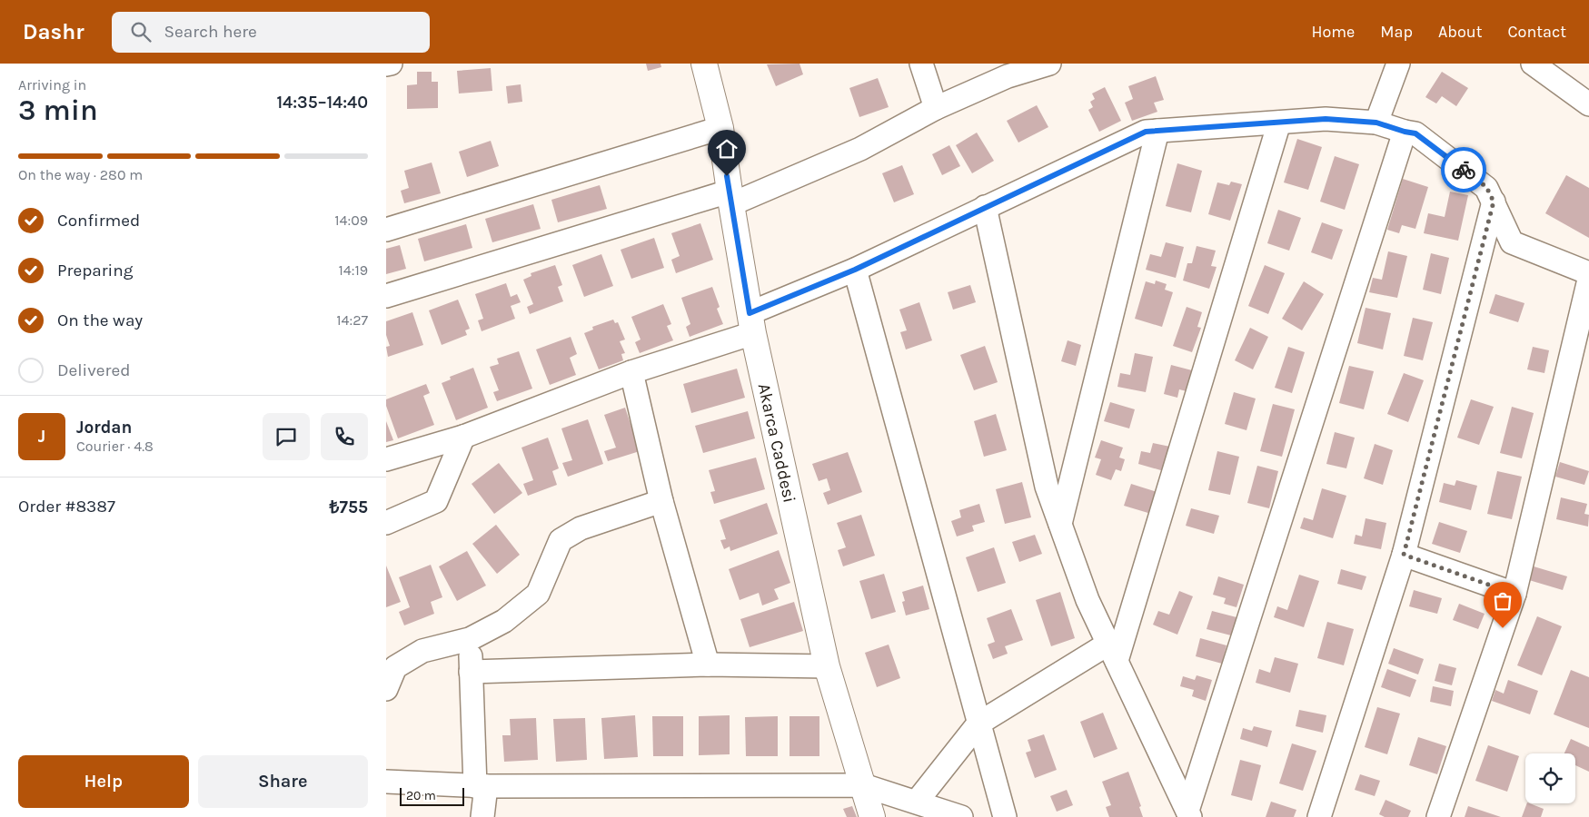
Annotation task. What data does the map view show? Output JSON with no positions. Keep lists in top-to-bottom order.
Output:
{
  "streets": {
    "main road": ["Akarca Caddesi"]
  },
  "scale_bar": "20 m",
  "page": {
    "header": "Dashr",
    "search": "Search here",
    "nav": [
      "Home",
      "Map",
      "About",
      "Contact"
    ],
    "heading": ["3 min", "Arriving in", "14:35–14:40"],
    "panel": [
      "Jordan",
      "Courier · 4.8",
      "Order #8387",
      "₺755"
    ],
    "bar": "On the way · 280 m",
    "list": [
      ["Confirmed", "14:09"],
      ["Preparing", "14:19"],
      ["On the way", "14:27"],
      "Delivered"
    ],
    "round": "J",
    "buttons": ["Help", "Share"],
    "scale": "20 m"
  }
}
